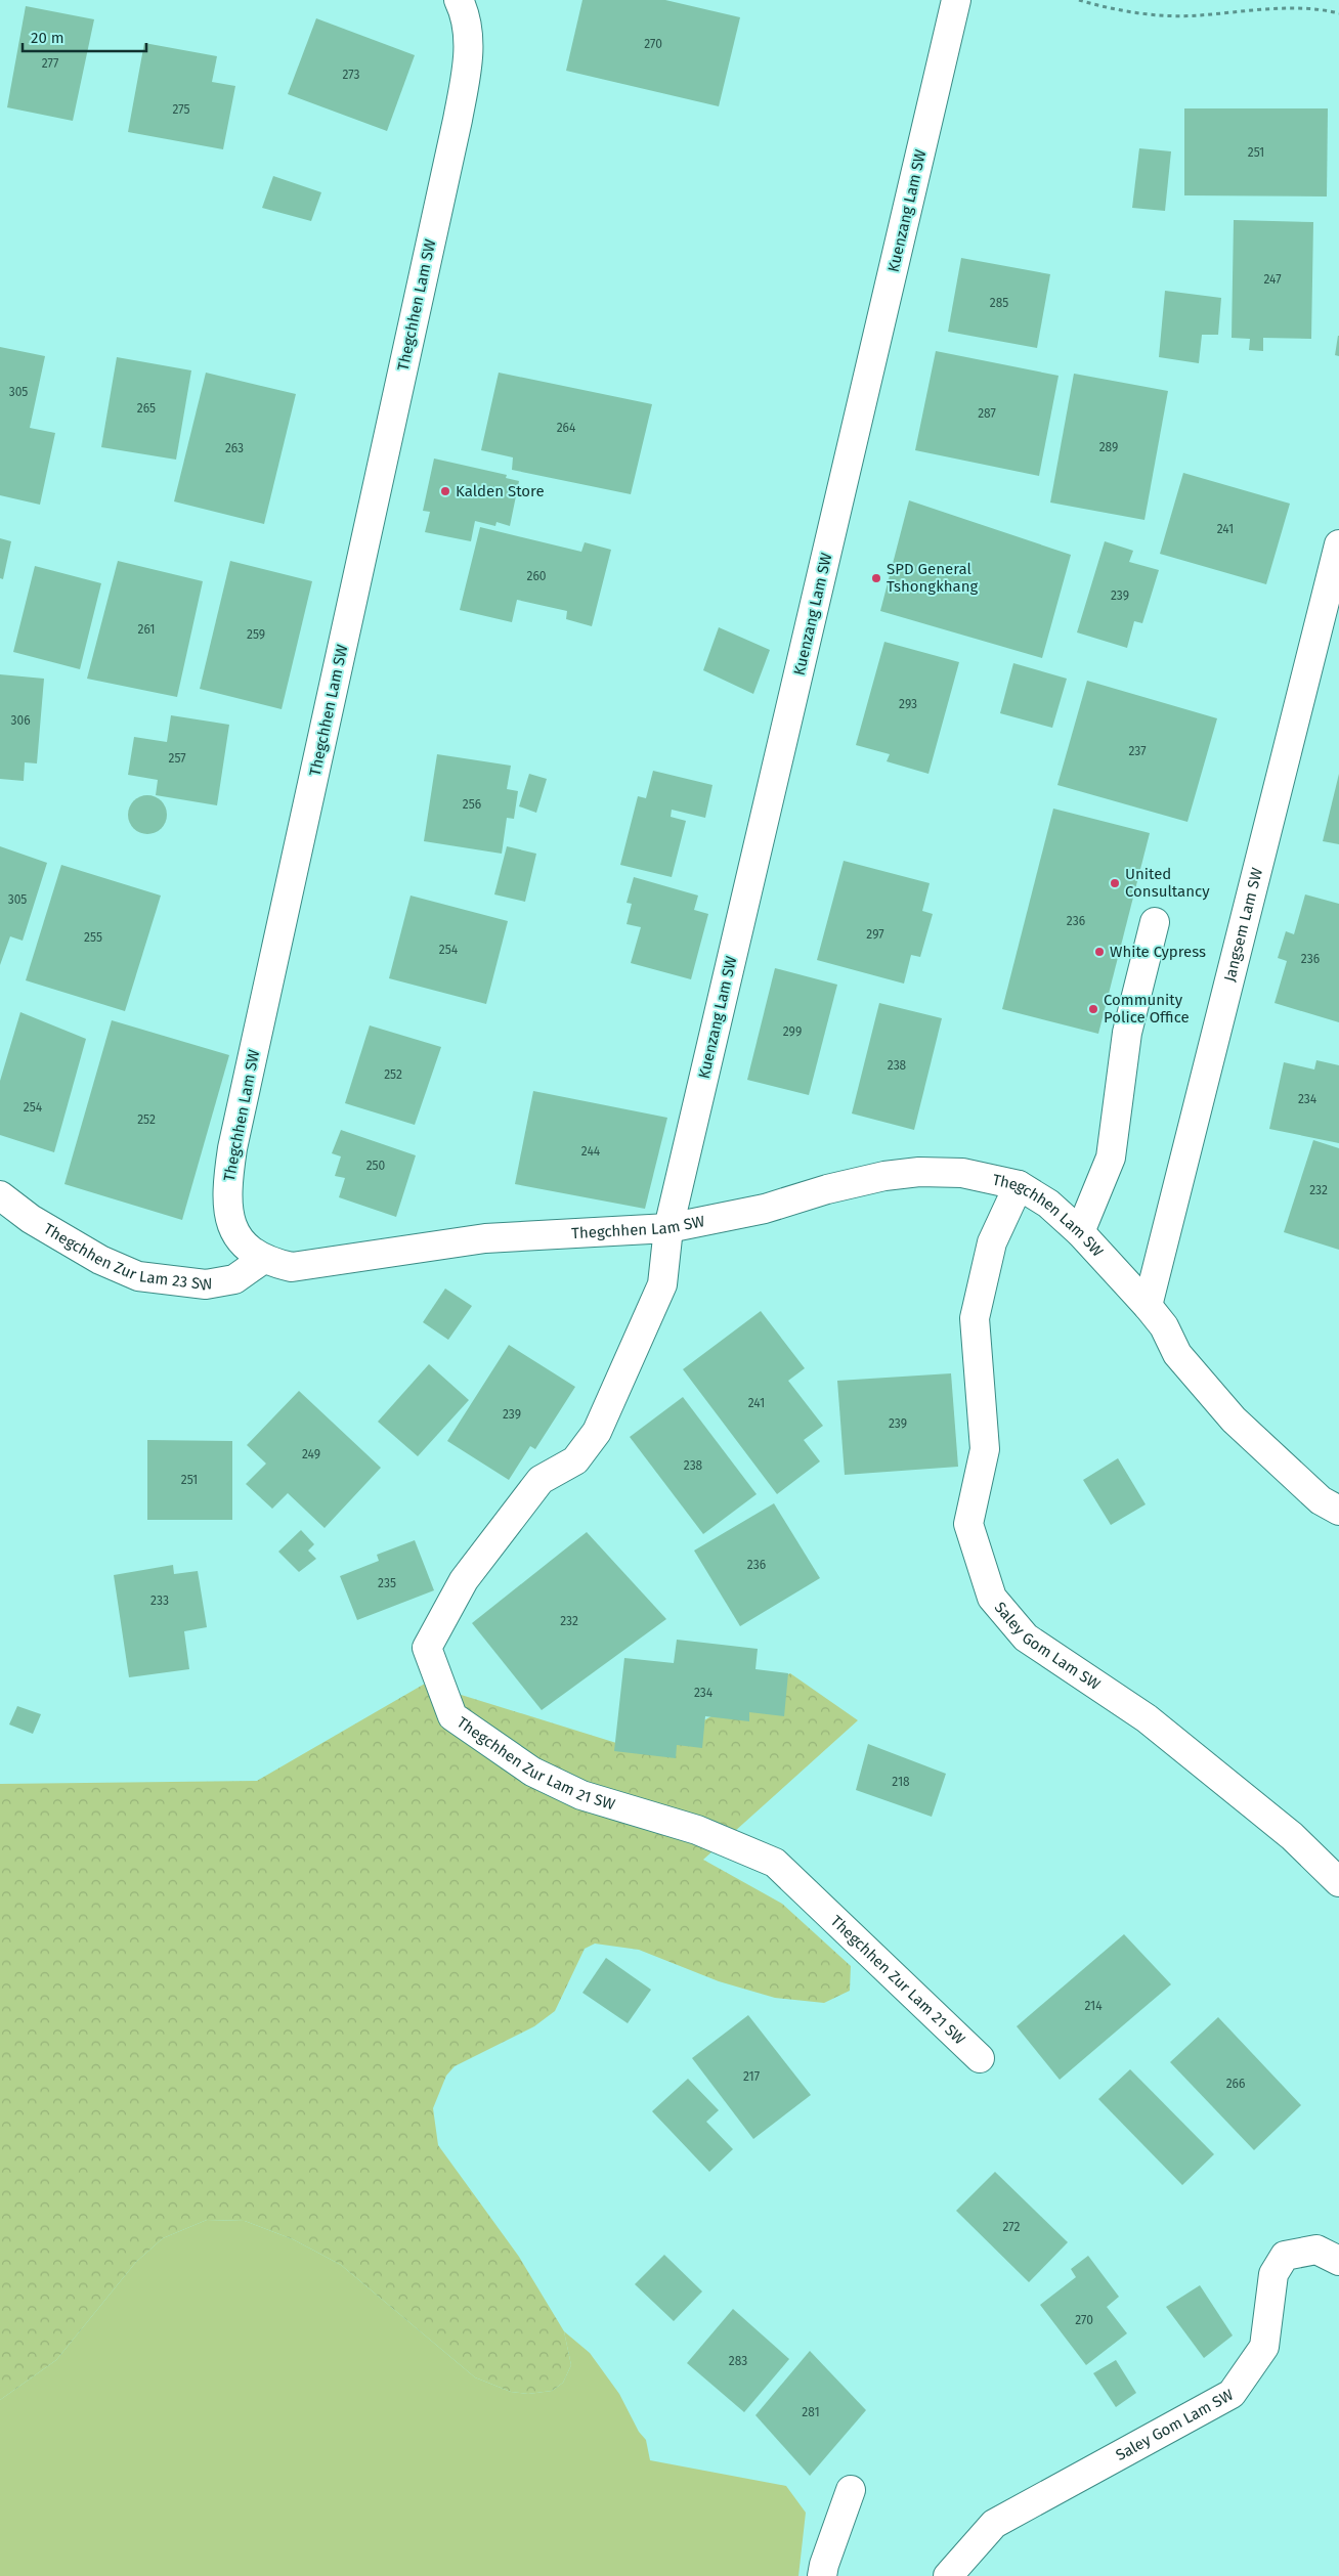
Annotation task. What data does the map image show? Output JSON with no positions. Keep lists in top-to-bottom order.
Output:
{
  "streets": {
    "street": [
      "Kuenzang Lam SW",
      "Thegchhen Lam SW",
      "Jangsem Lam SW",
      "Thegchhen Zur Lam 23 SW",
      "Saley Gom Lam SW",
      "Thegchhen Zur Lam 21 SW"
    ]
  },
  "crossings": [
    ["Kuenzang Lam SW", "Thegchhen Lam SW"],
    ["Kuenzang Lam SW", "Thegchhen Zur Lam 21 SW"],
    ["Thegchhen Lam SW", "Jangsem Lam SW"],
    ["Thegchhen Lam SW", "Thegchhen Zur Lam 23 SW"],
    ["Thegchhen Lam SW", "Saley Gom Lam SW"],
    ["Thegchhen Lam SW", "Thegchhen Zur Lam 21 SW"]
  ],
  "places": [
    "Kalden Store",
    "SPD General Tshongkhang",
    "United Consultancy",
    "White Cypress",
    "Community Police Office"
  ],
  "house_numbers": [
    "270",
    "277",
    "273",
    "275",
    "251",
    "247",
    "285",
    "305",
    "265",
    "287",
    "264",
    "289",
    "263",
    "241",
    "260",
    "239",
    "261",
    "259",
    "293",
    "306",
    "237",
    "257",
    "256",
    "305",
    "236",
    "297",
    "255",
    "254",
    "236",
    "299",
    "238",
    "252",
    "234",
    "254",
    "252",
    "244",
    "250",
    "232",
    "241",
    "239",
    "239",
    "249",
    "238",
    "251",
    "236",
    "235",
    "233",
    "232",
    "234",
    "218",
    "214",
    "217",
    "266",
    "272",
    "270",
    "283",
    "281"
  ],
  "scale_bar": "20 m"
}
